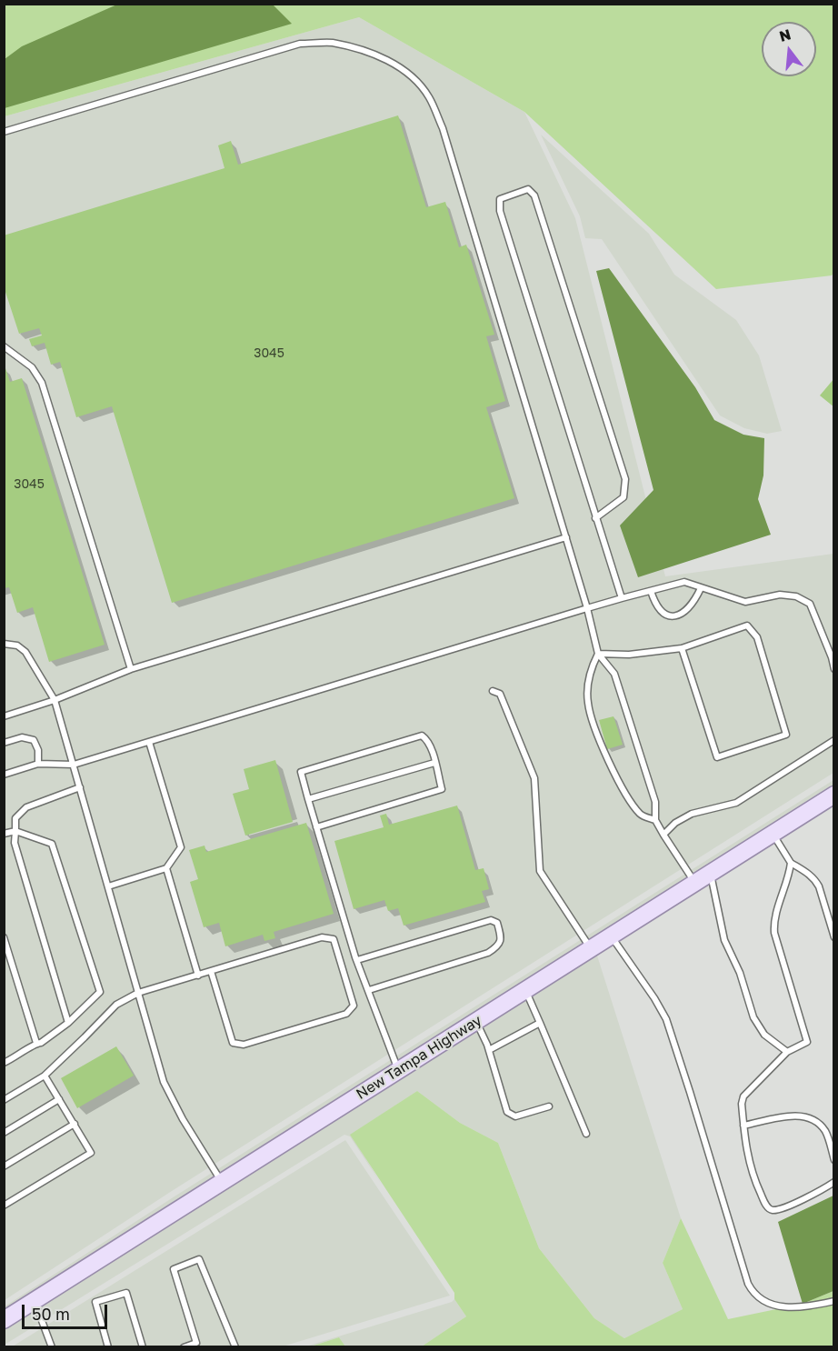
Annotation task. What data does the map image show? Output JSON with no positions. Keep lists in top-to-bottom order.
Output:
{
  "streets": {
    "main road": ["New Tampa Highway"]
  },
  "house_numbers": ["3045", "3045"],
  "scale_bar": "50 m",
  "north": "top"
}
